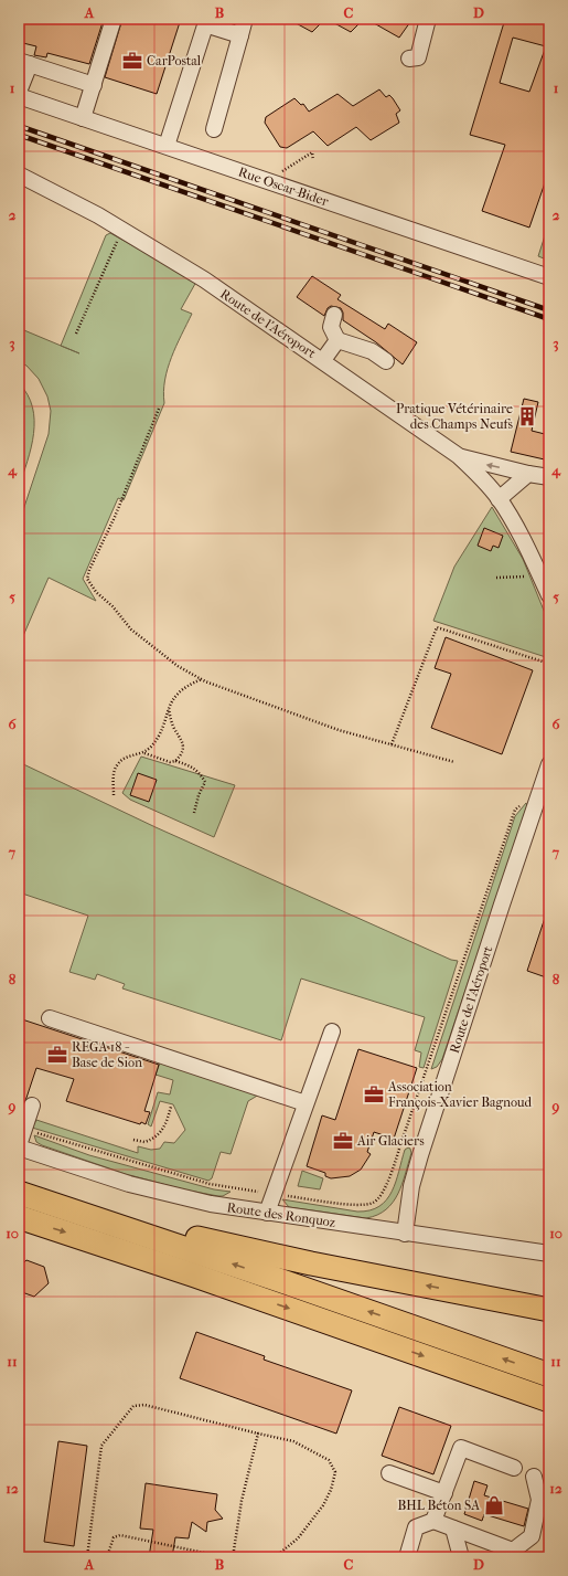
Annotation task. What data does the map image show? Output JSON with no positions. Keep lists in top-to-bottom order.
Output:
{
  "streets": {
    "street": ["Rue Oscar-Bider", "Route de l'Aéroport", "Route des Ronquoz"]
  },
  "crossings": [
    ["Route de l'Aéroport", "Route des Ronquoz"]
  ],
  "places": {
    "office": [
      "CarPostal",
      "REGA 18 - Base de Sion",
      "Association François-Xavier Bagnoud",
      "Air Glaciers"
    ],
    "building": ["Pratique Vétérinaire des Champs Neufs"],
    "shop": ["BHL Béton SA"]
  },
  "grid": {
    "columns": [
      "A",
      "B",
      "C",
      "D"
    ],
    "rows": [
      "1",
      "2",
      "3",
      "4",
      "5",
      "6",
      "7",
      "8",
      "9",
      "10",
      "11",
      "12"
    ]
  }
}
